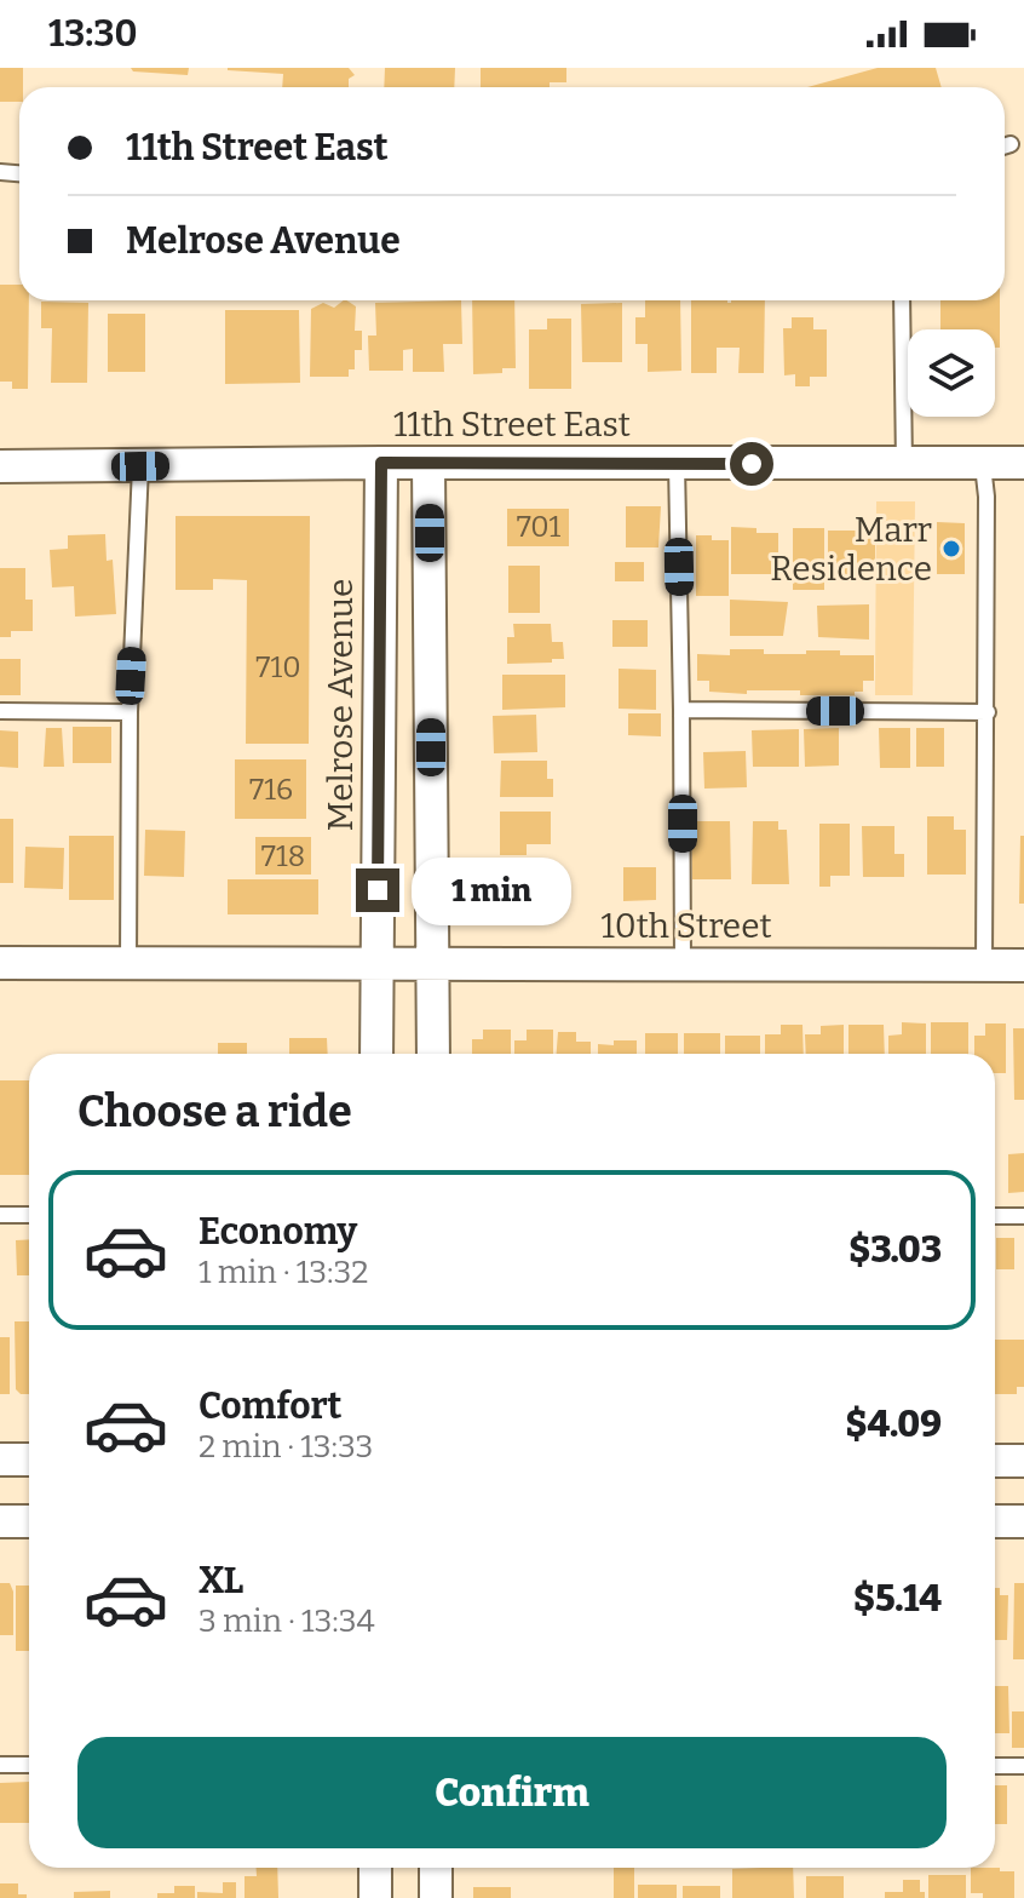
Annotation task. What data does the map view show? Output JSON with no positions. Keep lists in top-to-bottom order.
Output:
{
  "streets": {
    "street": ["11th Street East", "Melrose Avenue", "10th Street"]
  },
  "crossings": [
    ["11th Street East", "Melrose Avenue"],
    ["Melrose Avenue", "10th Street"]
  ],
  "places": ["Marr Residence"],
  "house_numbers": [
    "701",
    "710",
    "716",
    "718"
  ],
  "page": {
    "status": "13:30",
    "banner": ["11th Street East", "Melrose Avenue"],
    "bubble": "1 min",
    "heading": "Choose a ride",
    "list": [
      {
        "name": "Economy",
        "note": "1 min · 13:32",
        "value": "$3.03"
      },
      {
        "name": "Comfort",
        "note": "2 min · 13:33",
        "value": "$4.09"
      },
      {
        "name": "XL",
        "note": "3 min · 13:34",
        "value": "$5.14"
      }
    ],
    "buttons": "Confirm"
  }
}
